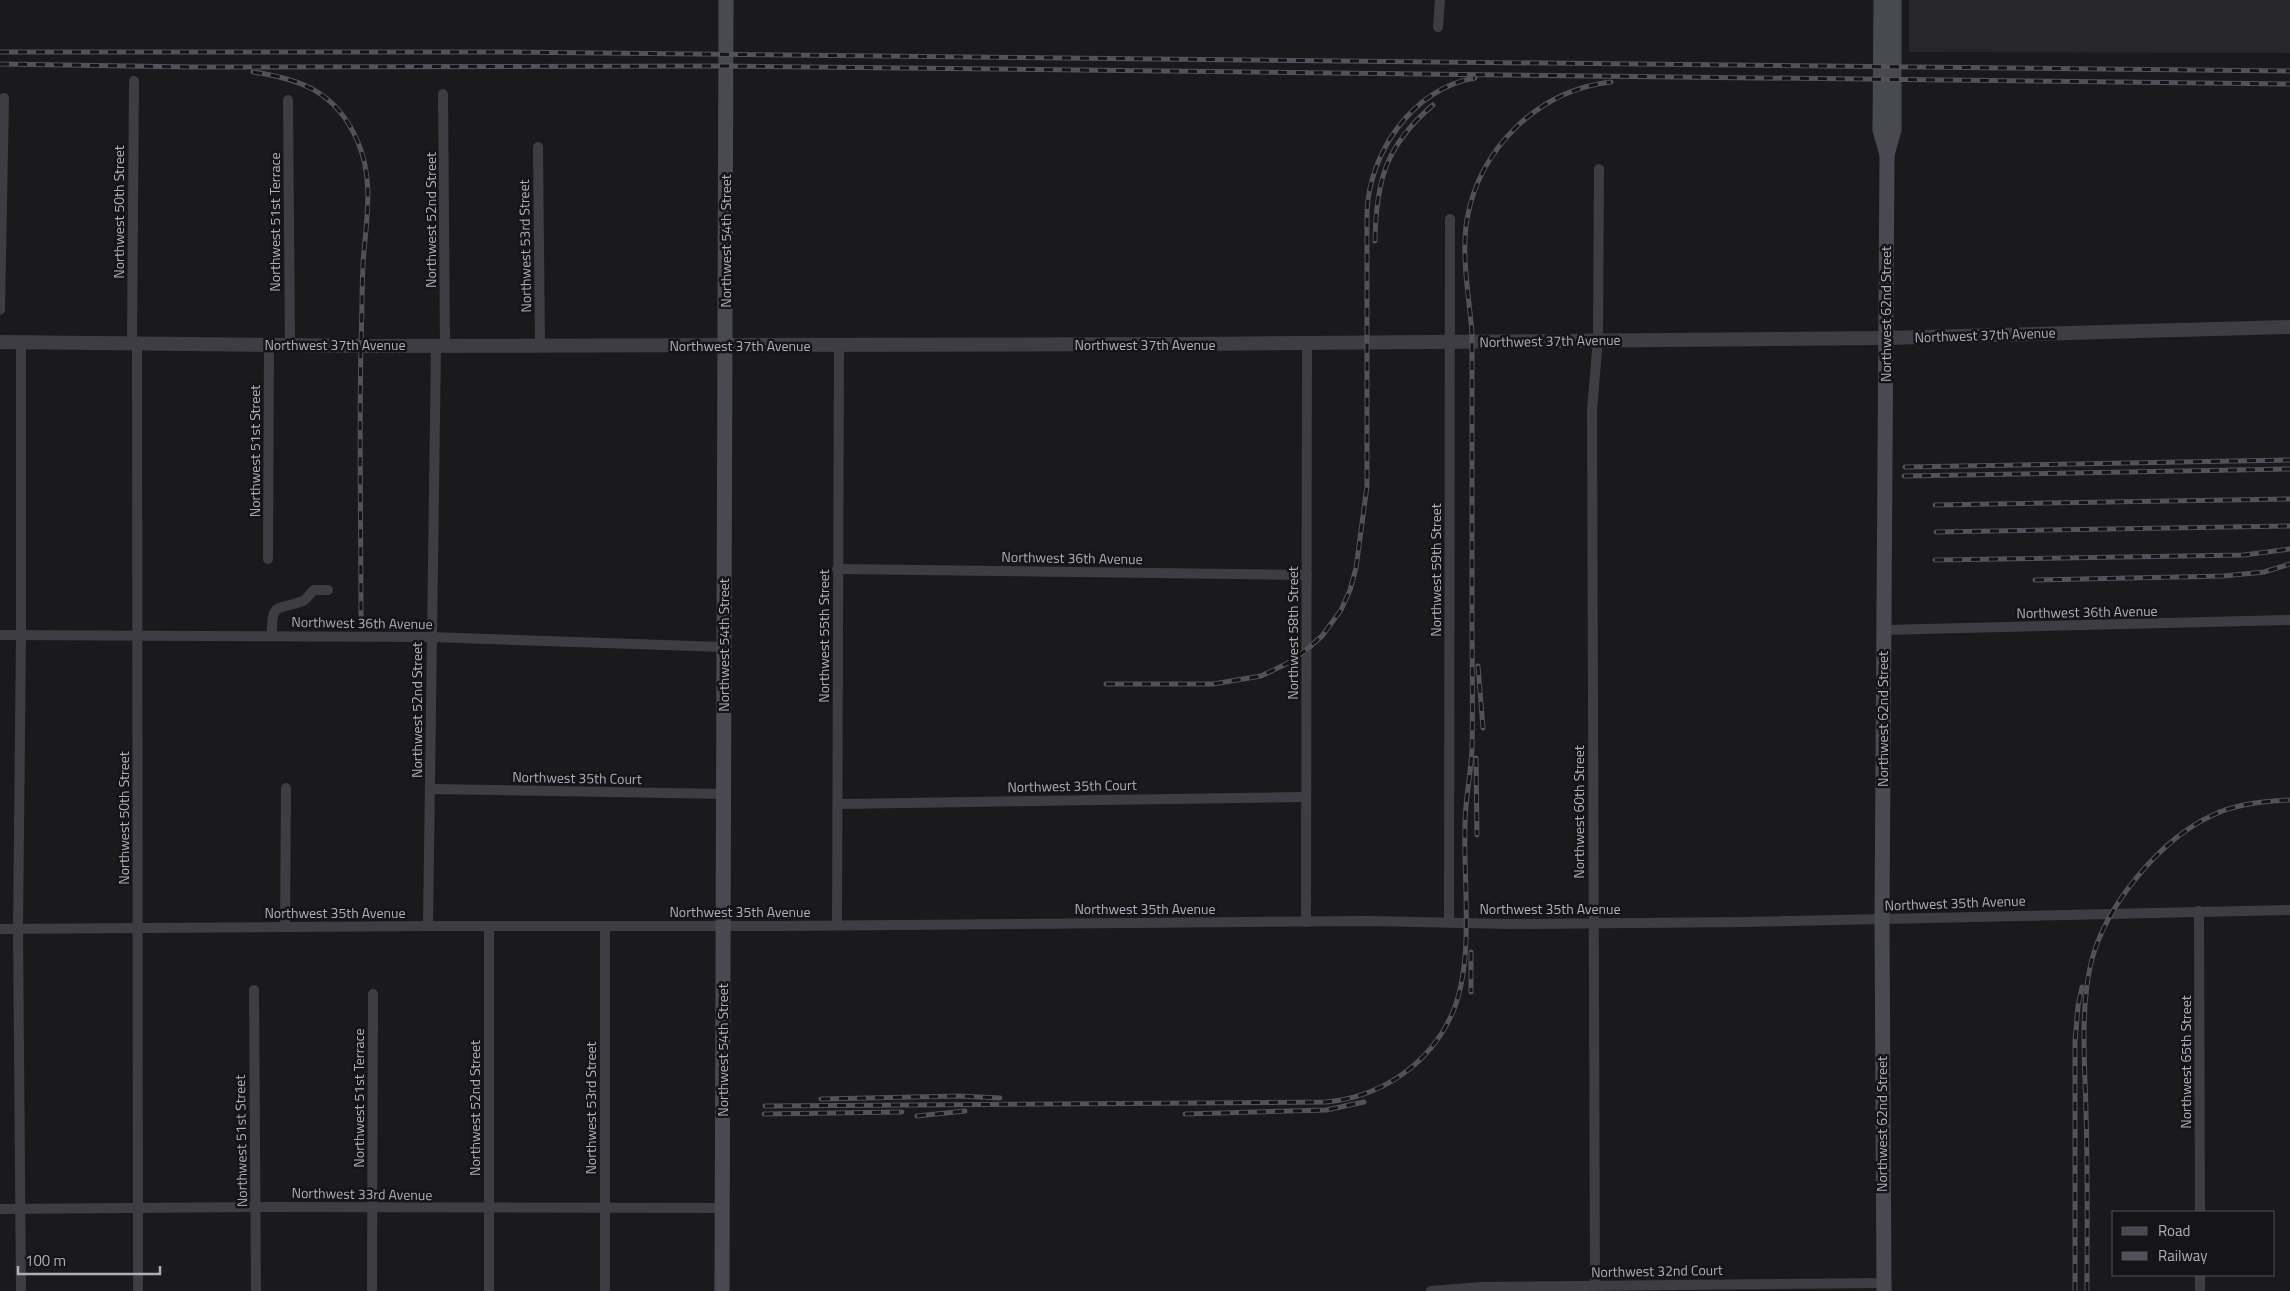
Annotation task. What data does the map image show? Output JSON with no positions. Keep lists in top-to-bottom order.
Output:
{
  "streets": {
    "main road": ["Northwest 54th Street", "Northwest 62nd Street"],
    "street": [
      "Northwest 50th Street",
      "Northwest 52nd Street",
      "Northwest 51st Terrace",
      "Northwest 53rd Street",
      "Northwest 37th Avenue",
      "Northwest 51st Street",
      "Northwest 36th Avenue",
      "Northwest 59th Street",
      "Northwest 58th Street",
      "Northwest 55th Street",
      "Northwest 35th Court",
      "Northwest 60th Street",
      "Northwest 35th Avenue",
      "Northwest 65th Street",
      "Northwest 33rd Avenue",
      "Northwest 32nd Court"
    ]
  },
  "crossings": [
    ["Northwest 50th Street", "Northwest 37th Avenue"],
    ["Northwest 50th Street", "Northwest 36th Avenue"],
    ["Northwest 50th Street", "Northwest 35th Avenue"],
    ["Northwest 50th Street", "Northwest 33rd Avenue"],
    ["Northwest 52nd Street", "Northwest 37th Avenue"],
    ["Northwest 52nd Street", "Northwest 36th Avenue"],
    ["Northwest 52nd Street", "Northwest 35th Court"],
    ["Northwest 52nd Street", "Northwest 35th Avenue"],
    ["Northwest 52nd Street", "Northwest 33rd Avenue"],
    ["Northwest 51st Terrace", "Northwest 37th Avenue"],
    ["Northwest 51st Terrace", "Northwest 33rd Avenue"],
    ["Northwest 54th Street", "Northwest 37th Avenue"],
    ["Northwest 54th Street", "Northwest 36th Avenue"],
    ["Northwest 54th Street", "Northwest 35th Court"],
    ["Northwest 54th Street", "Northwest 35th Avenue"],
    ["Northwest 54th Street", "Northwest 33rd Avenue"],
    ["Northwest 53rd Street", "Northwest 37th Avenue"],
    ["Northwest 53rd Street", "Northwest 35th Avenue"],
    ["Northwest 53rd Street", "Northwest 33rd Avenue"],
    ["Northwest 62nd Street", "Northwest 37th Avenue"],
    ["Northwest 62nd Street", "Northwest 36th Avenue"],
    ["Northwest 62nd Street", "Northwest 35th Avenue"],
    ["Northwest 62nd Street", "Northwest 32nd Court"],
    ["Northwest 37th Avenue", "Northwest 51st Street"],
    ["Northwest 37th Avenue", "Northwest 59th Street"],
    ["Northwest 37th Avenue", "Northwest 58th Street"],
    ["Northwest 37th Avenue", "Northwest 55th Street"],
    ["Northwest 37th Avenue", "Northwest 60th Street"],
    ["Northwest 51st Street", "Northwest 33rd Avenue"],
    ["Northwest 36th Avenue", "Northwest 58th Street"],
    ["Northwest 36th Avenue", "Northwest 55th Street"],
    ["Northwest 59th Street", "Northwest 35th Avenue"],
    ["Northwest 58th Street", "Northwest 35th Court"],
    ["Northwest 58th Street", "Northwest 35th Avenue"],
    ["Northwest 55th Street", "Northwest 35th Court"],
    ["Northwest 55th Street", "Northwest 35th Avenue"],
    ["Northwest 60th Street", "Northwest 35th Avenue"],
    ["Northwest 60th Street", "Northwest 32nd Court"],
    ["Northwest 35th Avenue", "Northwest 65th Street"]
  ],
  "legend": ["Road", "Railway"],
  "scale_bar": "100 m"
}
